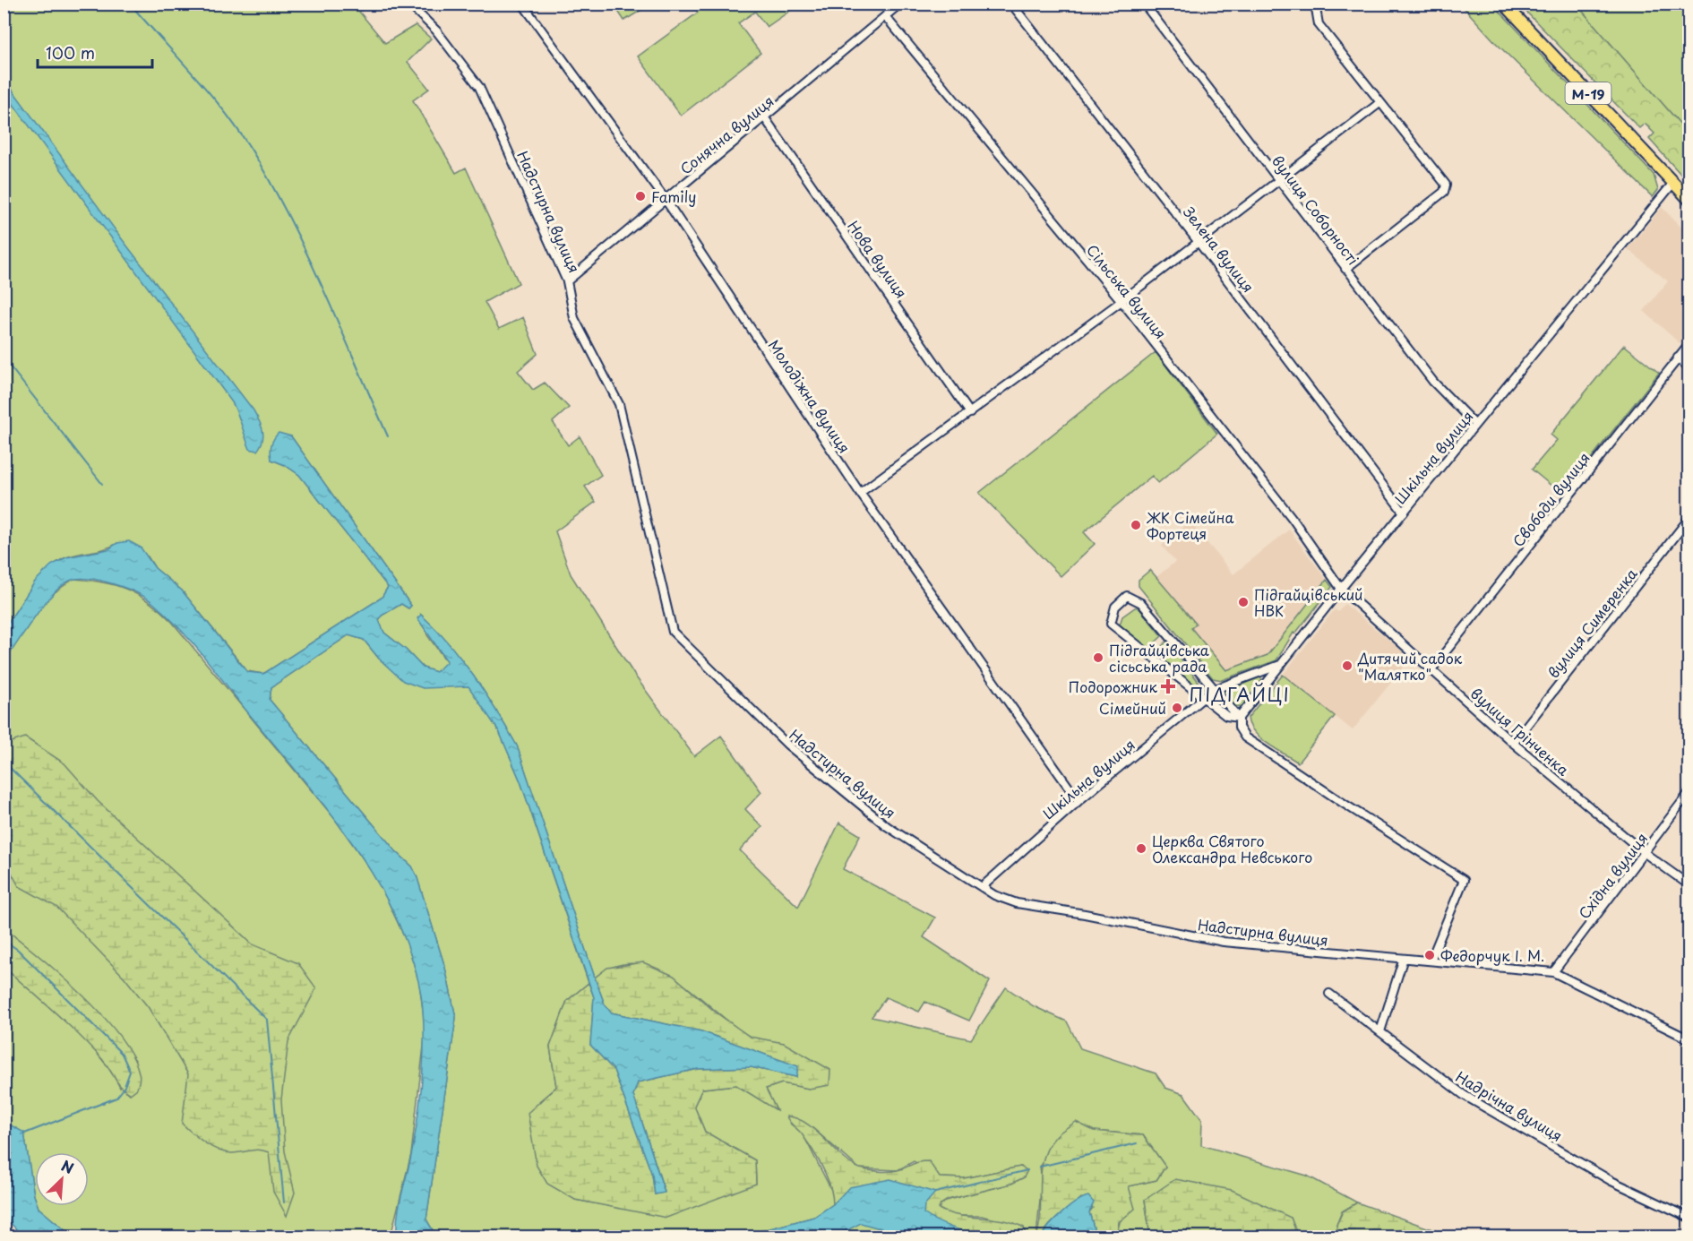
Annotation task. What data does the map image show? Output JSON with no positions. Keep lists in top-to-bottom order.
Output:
{
  "streets": {
    "highway": ["М-19"],
    "street": [
      "Сонячна вулиця",
      "вулиця Соборності",
      "Надстирна вулиця",
      "Зелена вулиця",
      "Нова вулиця",
      "Сільська вулиця",
      "Молодіжна вулиця",
      "Шкільна вулиця",
      "Свободи вулиця",
      "вулиця Симеренка",
      "вулиця Грінченка",
      "Східна вулиця",
      "Надрічна вулиця"
    ]
  },
  "crossings": [
    ["М-19", "Шкільна вулиця"],
    ["Сонячна вулиця", "Надстирна вулиця"],
    ["Сонячна вулиця", "Нова вулиця"],
    ["Сонячна вулиця", "Сільська вулиця"],
    ["Сонячна вулиця", "Молодіжна вулиця"],
    ["вулиця Соборності", "Шкільна вулиця"],
    ["Надстирна вулиця", "Шкільна вулиця"],
    ["Надстирна вулиця", "Східна вулиця"],
    ["Зелена вулиця", "Шкільна вулиця"],
    ["Сільська вулиця", "Шкільна вулиця"],
    ["Сільська вулиця", "вулиця Грінченка"],
    ["Молодіжна вулиця", "Шкільна вулиця"],
    ["Шкільна вулиця", "вулиця Грінченка"],
    ["Свободи вулиця", "вулиця Грінченка"],
    ["вулиця Симеренка", "вулиця Грінченка"],
    ["вулиця Грінченка", "Східна вулиця"]
  ],
  "districts": ["ПІДГАЙЦІ"],
  "places": {
    "other": [
      "Family",
      "ЖК Сімейна Фортеця",
      "Підгайцівський НВК",
      "Підгайцівська сісьська рада",
      "Дитячий садок \"Малятко\"",
      "Сімейний",
      "Церква Святого Олександра Невського",
      "Федорчук І. М."
    ],
    "health": ["Подорожник"]
  },
  "scale_bar": "100 m",
  "north": "top right"
}
